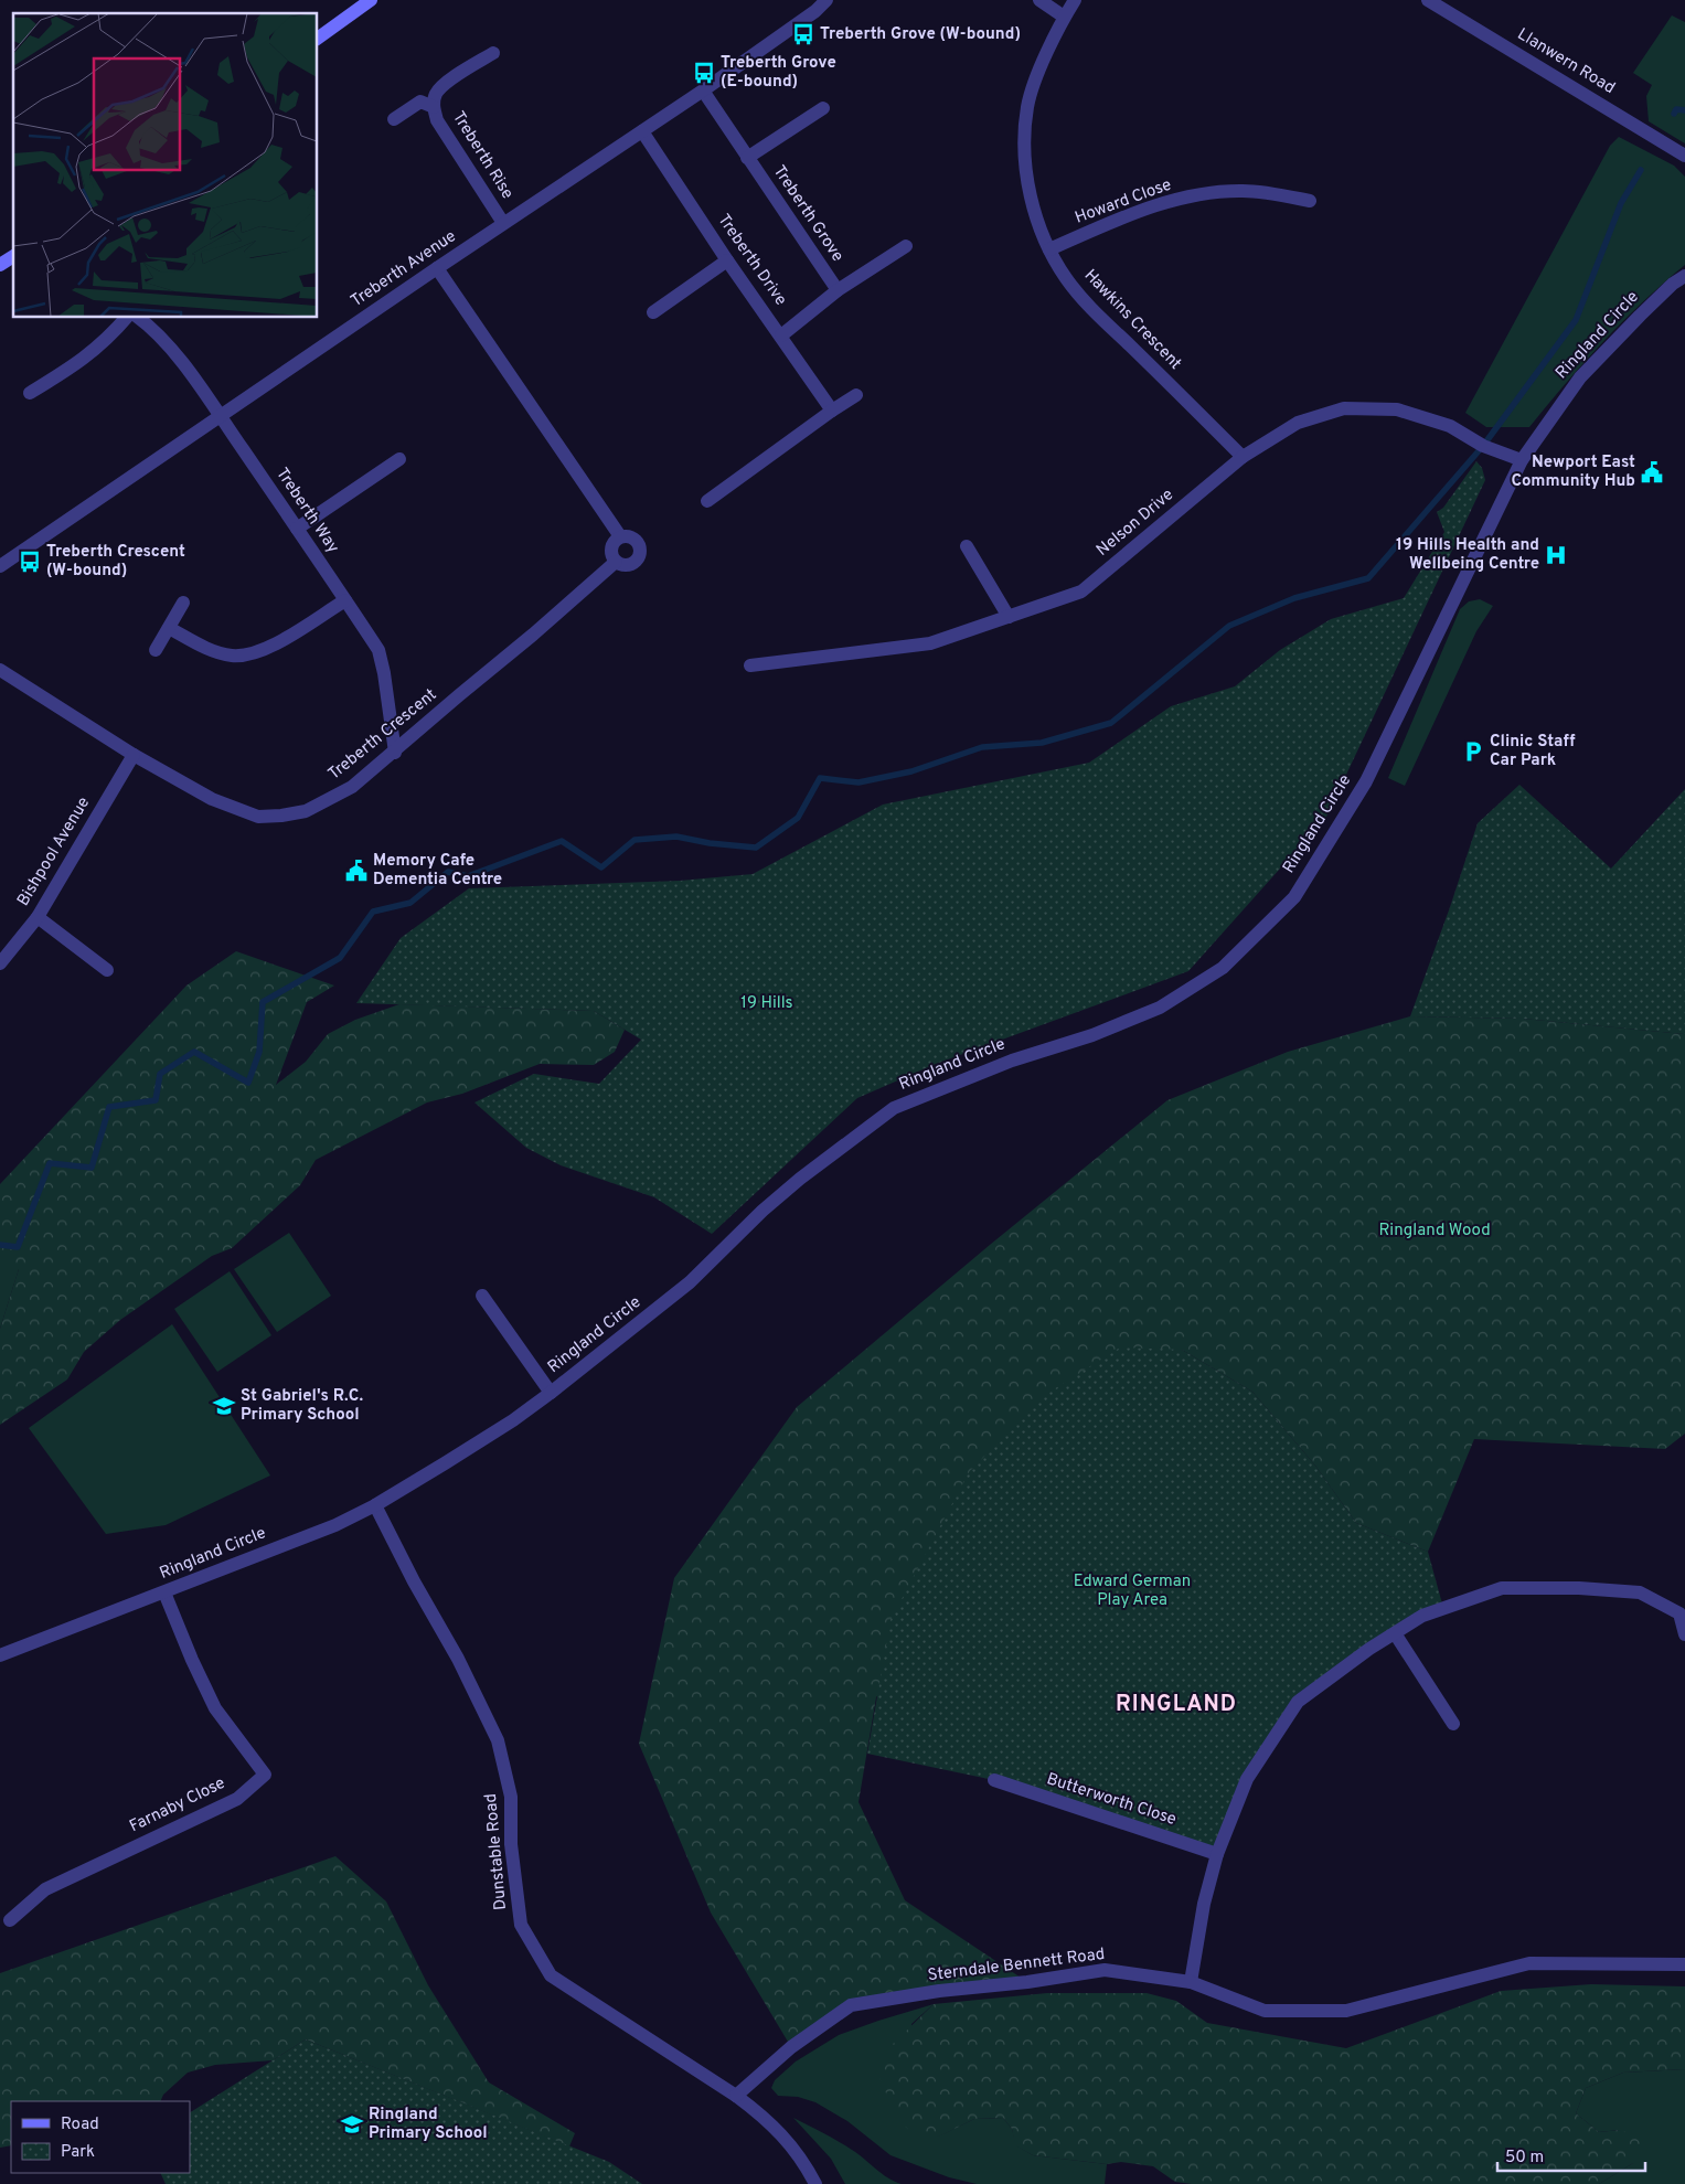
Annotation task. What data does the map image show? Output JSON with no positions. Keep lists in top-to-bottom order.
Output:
{
  "streets": {
    "street": [
      "Llanwern Road",
      "Treberth Rise",
      "Howard Close",
      "Treberth Grove",
      "Treberth Drive",
      "Treberth Avenue",
      "Hawkins Crescent",
      "Ringland Circle",
      "Treberth Way",
      "Nelson Drive",
      "Treberth Crescent",
      "Bishpool Avenue",
      "Butterworth Close",
      "Farnaby Close",
      "Dunstable Road",
      "Sterndale Bennett Road"
    ]
  },
  "crossings": [
    ["Treberth Rise", "Treberth Avenue"],
    ["Howard Close", "Hawkins Crescent"],
    ["Treberth Grove", "Treberth Drive"],
    ["Treberth Grove", "Treberth Avenue"],
    ["Treberth Drive", "Treberth Avenue"],
    ["Treberth Avenue", "Treberth Way"],
    ["Treberth Avenue", "Treberth Crescent"],
    ["Hawkins Crescent", "Nelson Drive"],
    ["Ringland Circle", "Nelson Drive"],
    ["Ringland Circle", "Farnaby Close"],
    ["Ringland Circle", "Dunstable Road"],
    ["Treberth Way", "Treberth Crescent"],
    ["Treberth Crescent", "Bishpool Avenue"],
    ["Dunstable Road", "Sterndale Bennett Road"]
  ],
  "districts": ["RINGLAND"],
  "parks": ["19 Hills", "Ringland Wood", "Edward German Play Area"],
  "places": {
    "bus stop": ["Treberth Grove (W-bound)", "Treberth Grove (E-bound)", "Treberth Crescent (W-bound)"],
    "public building": ["Newport East Community Hub", "Memory Cafe Dementia Centre"],
    "hospital": ["19 Hills Health and Wellbeing Centre"],
    "parking": ["Clinic Staff Car Park"],
    "school or university": ["St Gabriel's R.C. Primary School", "Ringland Primary School"]
  },
  "legend": ["Road", "Park"],
  "scale_bar": "50 m"
}
